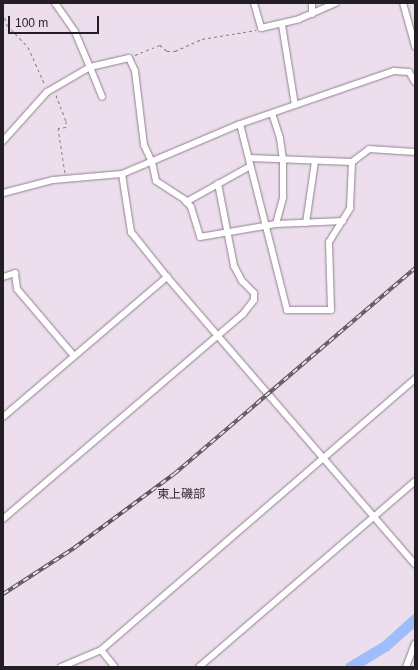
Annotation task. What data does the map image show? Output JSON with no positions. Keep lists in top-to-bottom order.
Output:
{
  "districts": ["東上磯部"],
  "scale_bar": "100 m"
}
